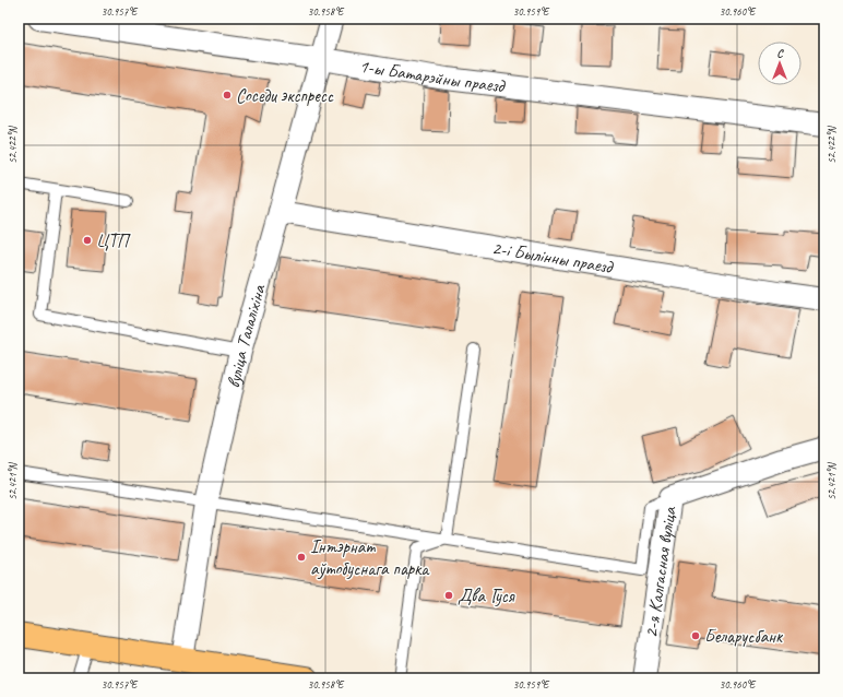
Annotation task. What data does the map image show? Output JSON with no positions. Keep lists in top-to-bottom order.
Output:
{
  "streets": {
    "street": [
      "1-ы Батарэйны праезд",
      "2-і Былінны праезд",
      "вуліца Талаліхіна",
      "2-я Калгасная вуліца"
    ]
  },
  "crossings": [
    ["1-ы Батарэйны праезд", "вуліца Талаліхіна"],
    ["2-і Былінны праезд", "вуліца Талаліхіна"]
  ],
  "places": [
    "Соседи экспресс",
    "ЦТП",
    "Інтэрнат аўтобуснага парка",
    "Два Гуся",
    "Беларусбанк"
  ],
  "north": "top",
  "coordinates": [
    "30.957°E",
    "30.958°E",
    "30.959°E",
    "30.960°E",
    "52.422°N",
    "52.421°N"
  ]
}
